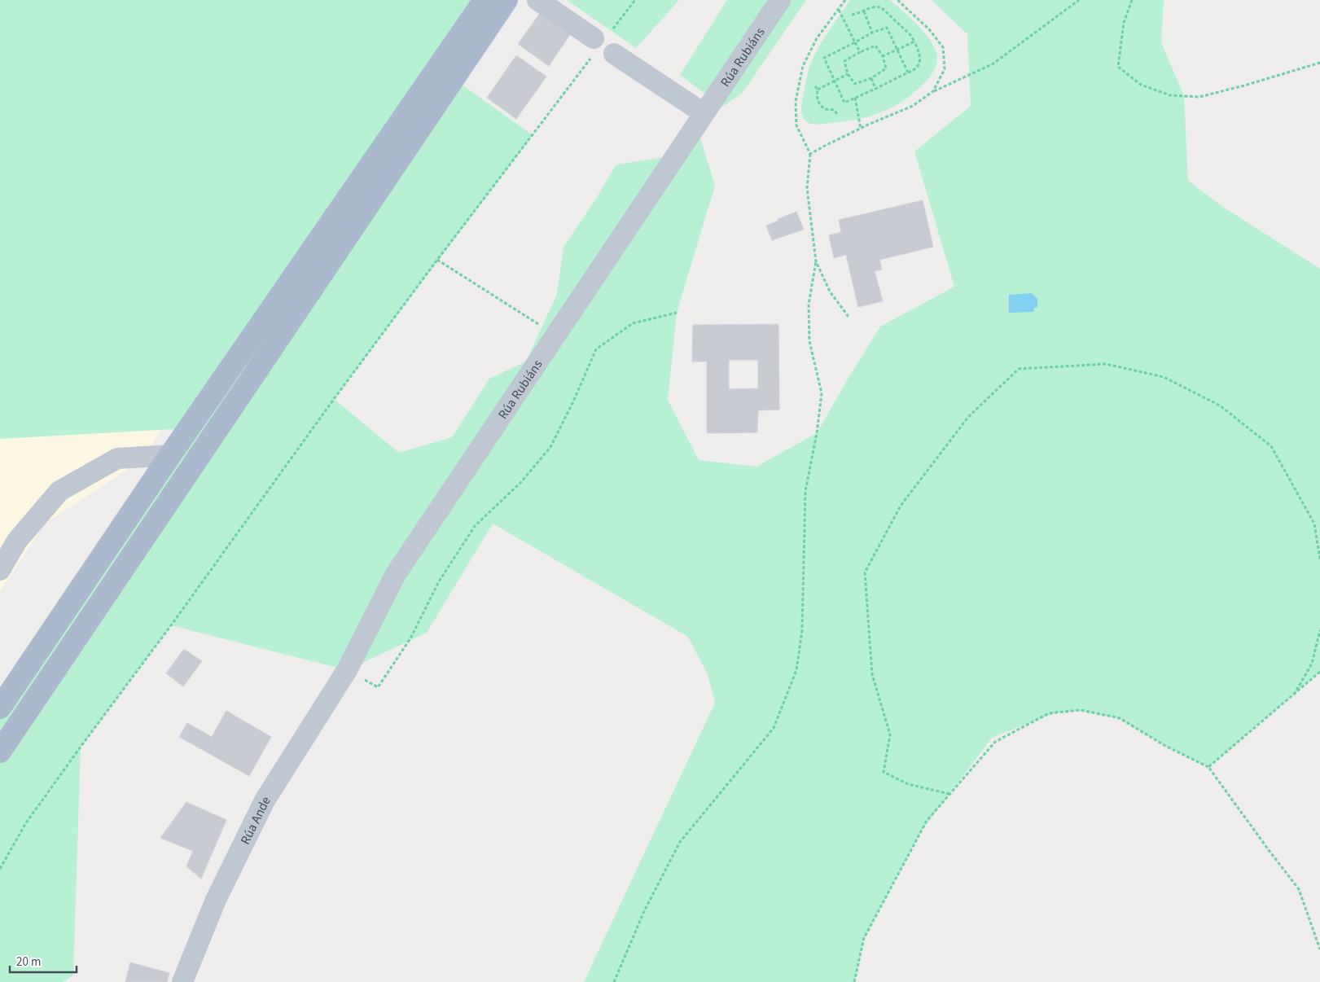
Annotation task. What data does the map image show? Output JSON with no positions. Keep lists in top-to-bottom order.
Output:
{
  "streets": {
    "street": ["Rúa Rubiáns", "Rúa Ande"]
  },
  "crossings": [
    ["Rúa Rubiáns", "Rúa Ande"]
  ],
  "scale_bar": "20 m"
}
